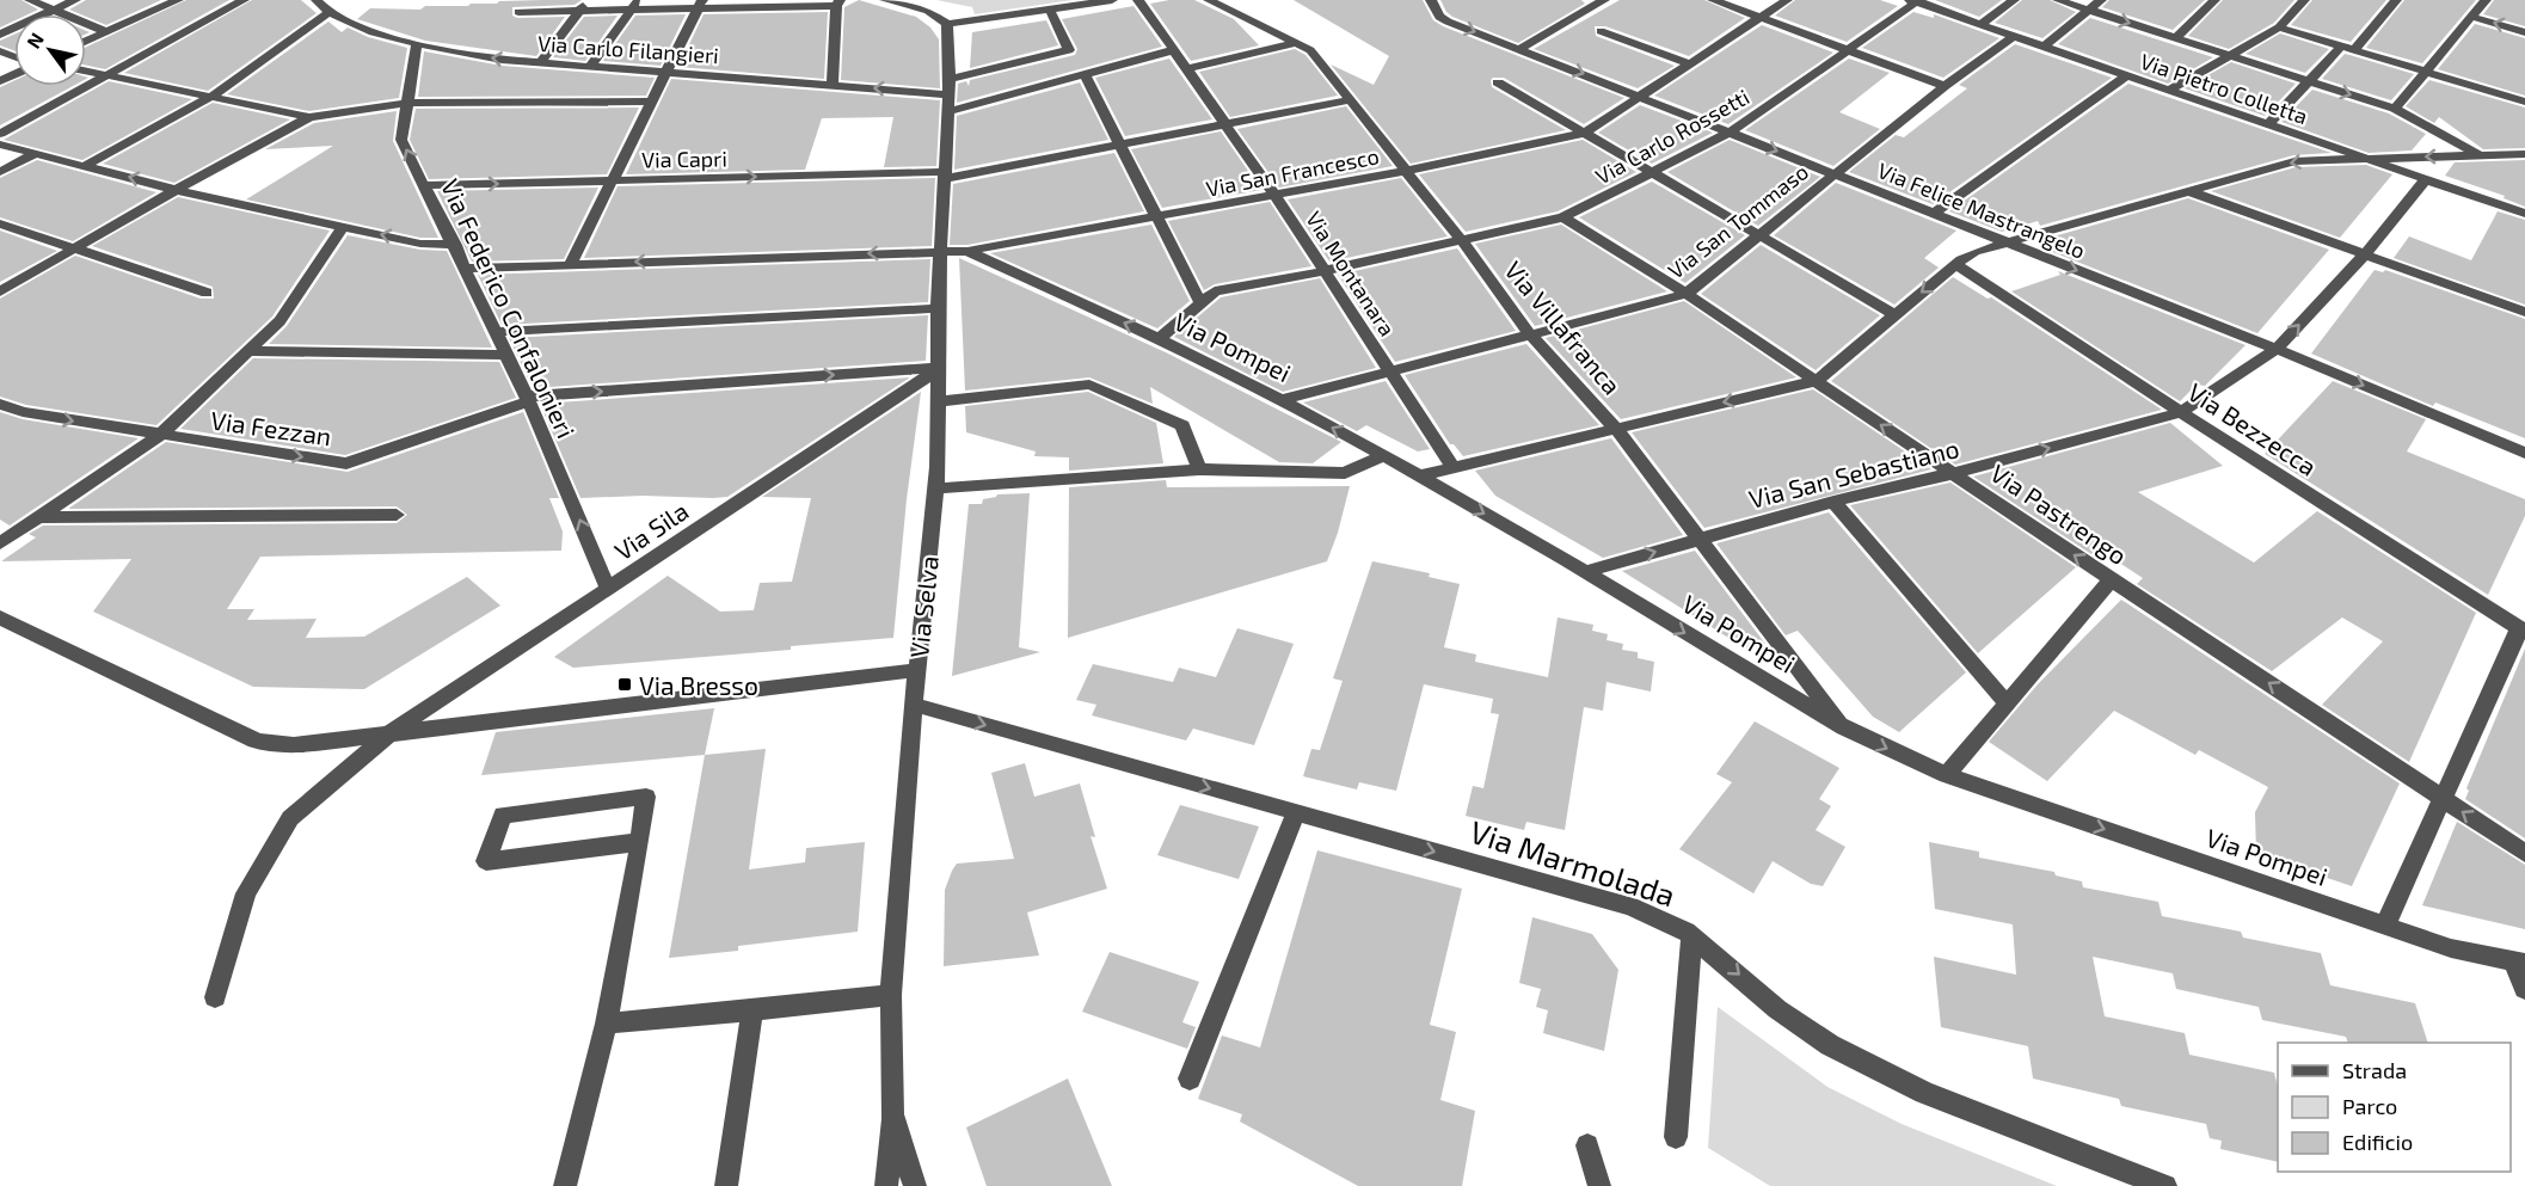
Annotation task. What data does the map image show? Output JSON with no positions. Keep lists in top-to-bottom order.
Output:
{
  "streets": {
    "street": [
      "Via Carlo Filangieri",
      "Via Pietro Colletta",
      "Via Carlo Rossetti",
      "Via Capri",
      "Via San Francesco",
      "Via Felice Mastrangelo",
      "Via San Tommaso",
      "Via Montanara",
      "Via Federico Confalonieri",
      "Via Villafranca",
      "Via Pompei",
      "Via Fezzan",
      "Via Bezzecca",
      "Via San Sebastiano",
      "Via Pastrengo",
      "Via Sila",
      "Via Selva",
      "Via Marmolada"
    ]
  },
  "crossings": [
    ["Via Carlo Filangieri", "Via Federico Confalonieri"],
    ["Via Carlo Filangieri", "Via Selva"],
    ["Via Pietro Colletta", "Via Carlo Rossetti"],
    ["Via Pietro Colletta", "Via San Tommaso"],
    ["Via Pietro Colletta", "Via San Sebastiano"],
    ["Via Carlo Rossetti", "Via Felice Mastrangelo"],
    ["Via Carlo Rossetti", "Via Montanara"],
    ["Via Carlo Rossetti", "Via Villafranca"],
    ["Via Carlo Rossetti", "Via Pompei"],
    ["Via Carlo Rossetti", "Via Pastrengo"],
    ["Via Capri", "Via Montanara"],
    ["Via Capri", "Via Federico Confalonieri"],
    ["Via Capri", "Via Villafranca"],
    ["Via Capri", "Via Selva"],
    ["Via San Francesco", "Via Felice Mastrangelo"],
    ["Via San Francesco", "Via Montanara"],
    ["Via San Francesco", "Via Federico Confalonieri"],
    ["Via San Francesco", "Via Villafranca"],
    ["Via San Francesco", "Via Pompei"],
    ["Via San Francesco", "Via Selva"],
    ["Via Felice Mastrangelo", "Via San Tommaso"],
    ["Via Felice Mastrangelo", "Via San Sebastiano"],
    ["Via San Tommaso", "Via Montanara"],
    ["Via San Tommaso", "Via Villafranca"],
    ["Via San Tommaso", "Via Pompei"],
    ["Via San Tommaso", "Via Pastrengo"],
    ["Via Federico Confalonieri", "Via Fezzan"],
    ["Via Federico Confalonieri", "Via Sila"],
    ["Via Villafranca", "Via Pompei"],
    ["Via Villafranca", "Via San Sebastiano"],
    ["Via Pompei", "Via San Sebastiano"],
    ["Via Fezzan", "Via Sila"],
    ["Via Fezzan", "Via Selva"],
    ["Via Bezzecca", "Via San Sebastiano"],
    ["Via San Sebastiano", "Via Pastrengo"],
    ["Via Sila", "Via Selva"],
    ["Via Selva", "Via Marmolada"]
  ],
  "one_way": ["Via Federico Confalonieri", "Via Marmolada"],
  "places": {
    "transit": ["Via Bresso"]
  },
  "legend": ["Strada", "Parco", "Edificio"],
  "north": "top left"
}
